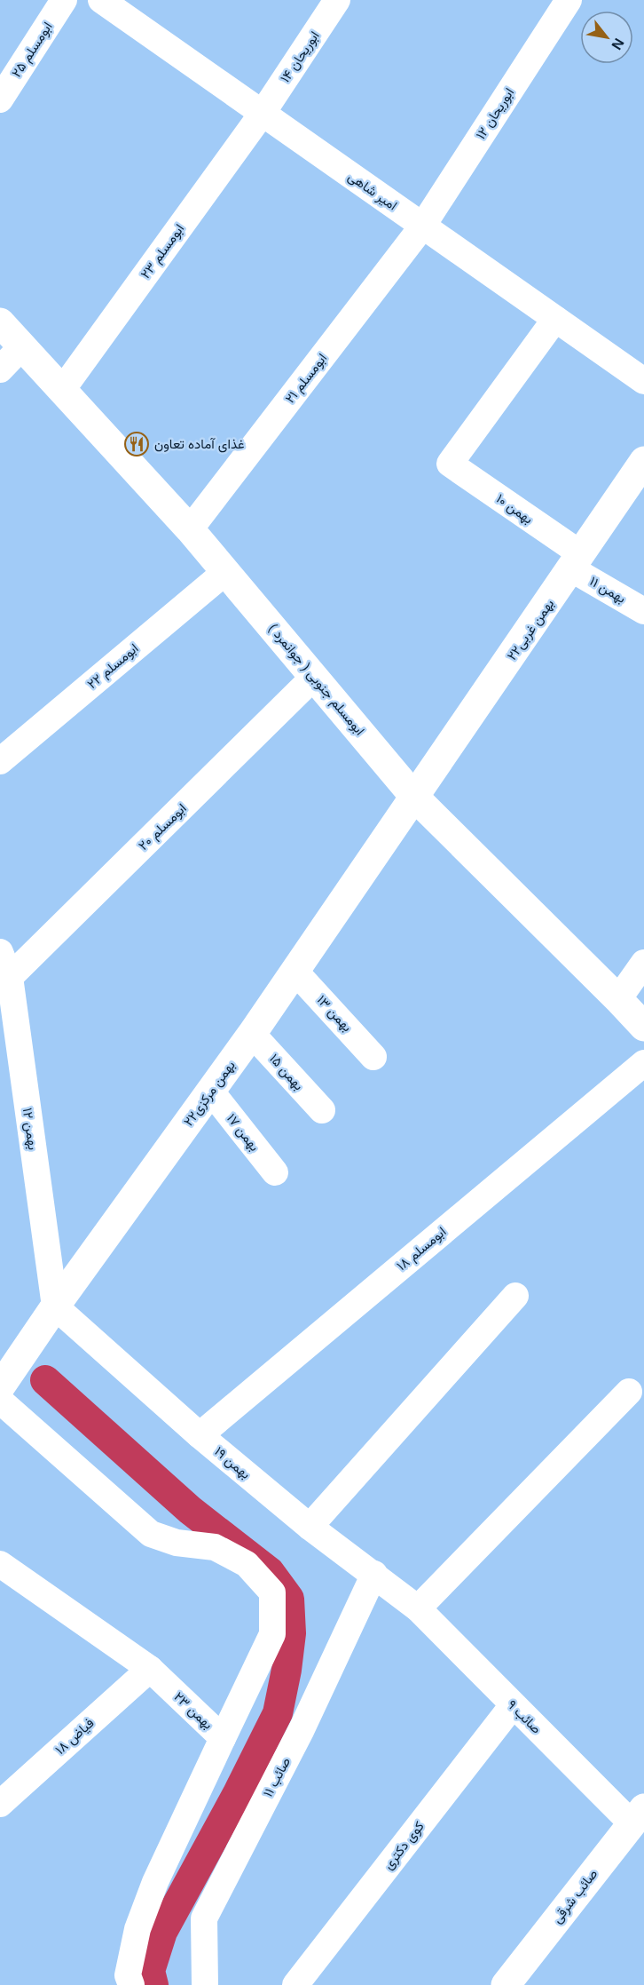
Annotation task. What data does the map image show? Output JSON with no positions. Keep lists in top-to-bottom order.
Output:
{
  "streets": {
    "street": [
      "ابومسلم ۲۵",
      "ابوریحان ۱۴",
      "ابوریحان ۱۲",
      "امیر شاهی",
      "ابومسلم ۲۳",
      "ابومسلم ۲۱",
      "بهمن ۱۰",
      "بهمن ۱۱",
      "۲۲بهمن غربی",
      "ابومسلم ۲۲",
      "ابومسلم جنوبی ( جوانمرد )",
      "ابومسلم ۲۰",
      "بهمن ۱۳",
      "بهمن ۱۵",
      "۲۲بهمن مرکزی",
      "بهمن ۱۲",
      "بهمن ۱۷",
      "ابومسلم ۱۸",
      "بهمن ۱۹",
      "بهمن ۲۳",
      "صائب ۹",
      "فیاض ۱۸",
      "صائب ۱۱",
      "کوی دکتری",
      "صائب شرقی"
    ]
  },
  "crossings": [
    ["ابوریحان ۱۴", "امیر شاهی"],
    ["ابوریحان ۱۴", "ابومسلم ۲۳"],
    ["ابوریحان ۱۲", "امیر شاهی"],
    ["ابوریحان ۱۲", "ابومسلم ۲۱"],
    ["امیر شاهی", "ابومسلم ۲۳"],
    ["امیر شاهی", "ابومسلم ۲۱"],
    ["امیر شاهی", "بهمن ۱۰"],
    ["ابومسلم ۲۳", "ابومسلم جنوبی ( جوانمرد )"],
    ["ابومسلم ۲۱", "ابومسلم جنوبی ( جوانمرد )"],
    ["بهمن ۱۰", "بهمن ۱۱"],
    ["بهمن ۱۰", "۲۲بهمن غربی"],
    ["بهمن ۱۱", "۲۲بهمن غربی"],
    ["۲۲بهمن غربی", "ابومسلم جنوبی ( جوانمرد )"],
    ["۲۲بهمن غربی", "۲۲بهمن مرکزی"],
    ["ابومسلم ۲۲", "ابومسلم جنوبی ( جوانمرد )"],
    ["ابومسلم جنوبی ( جوانمرد )", "ابومسلم ۲۰"],
    ["ابومسلم جنوبی ( جوانمرد )", "۲۲بهمن مرکزی"],
    ["ابومسلم ۲۰", "بهمن ۱۲"],
    ["بهمن ۱۳", "۲۲بهمن مرکزی"],
    ["بهمن ۱۵", "۲۲بهمن مرکزی"],
    ["۲۲بهمن مرکزی", "بهمن ۱۲"],
    ["۲۲بهمن مرکزی", "بهمن ۱۷"],
    ["۲۲بهمن مرکزی", "بهمن ۱۹"],
    ["بهمن ۱۲", "بهمن ۱۹"],
    ["ابومسلم ۱۸", "بهمن ۱۹"],
    ["بهمن ۱۹", "صائب ۹"],
    ["بهمن ۱۹", "صائب ۱۱"],
    ["بهمن ۲۳", "فیاض ۱۸"],
    ["صائب ۹", "کوی دکتری"],
    ["صائب ۹", "صائب شرقی"]
  ],
  "places": {
    "restaurant": ["غذای آماده تعاون"]
  },
  "north": "bottom right"
}
